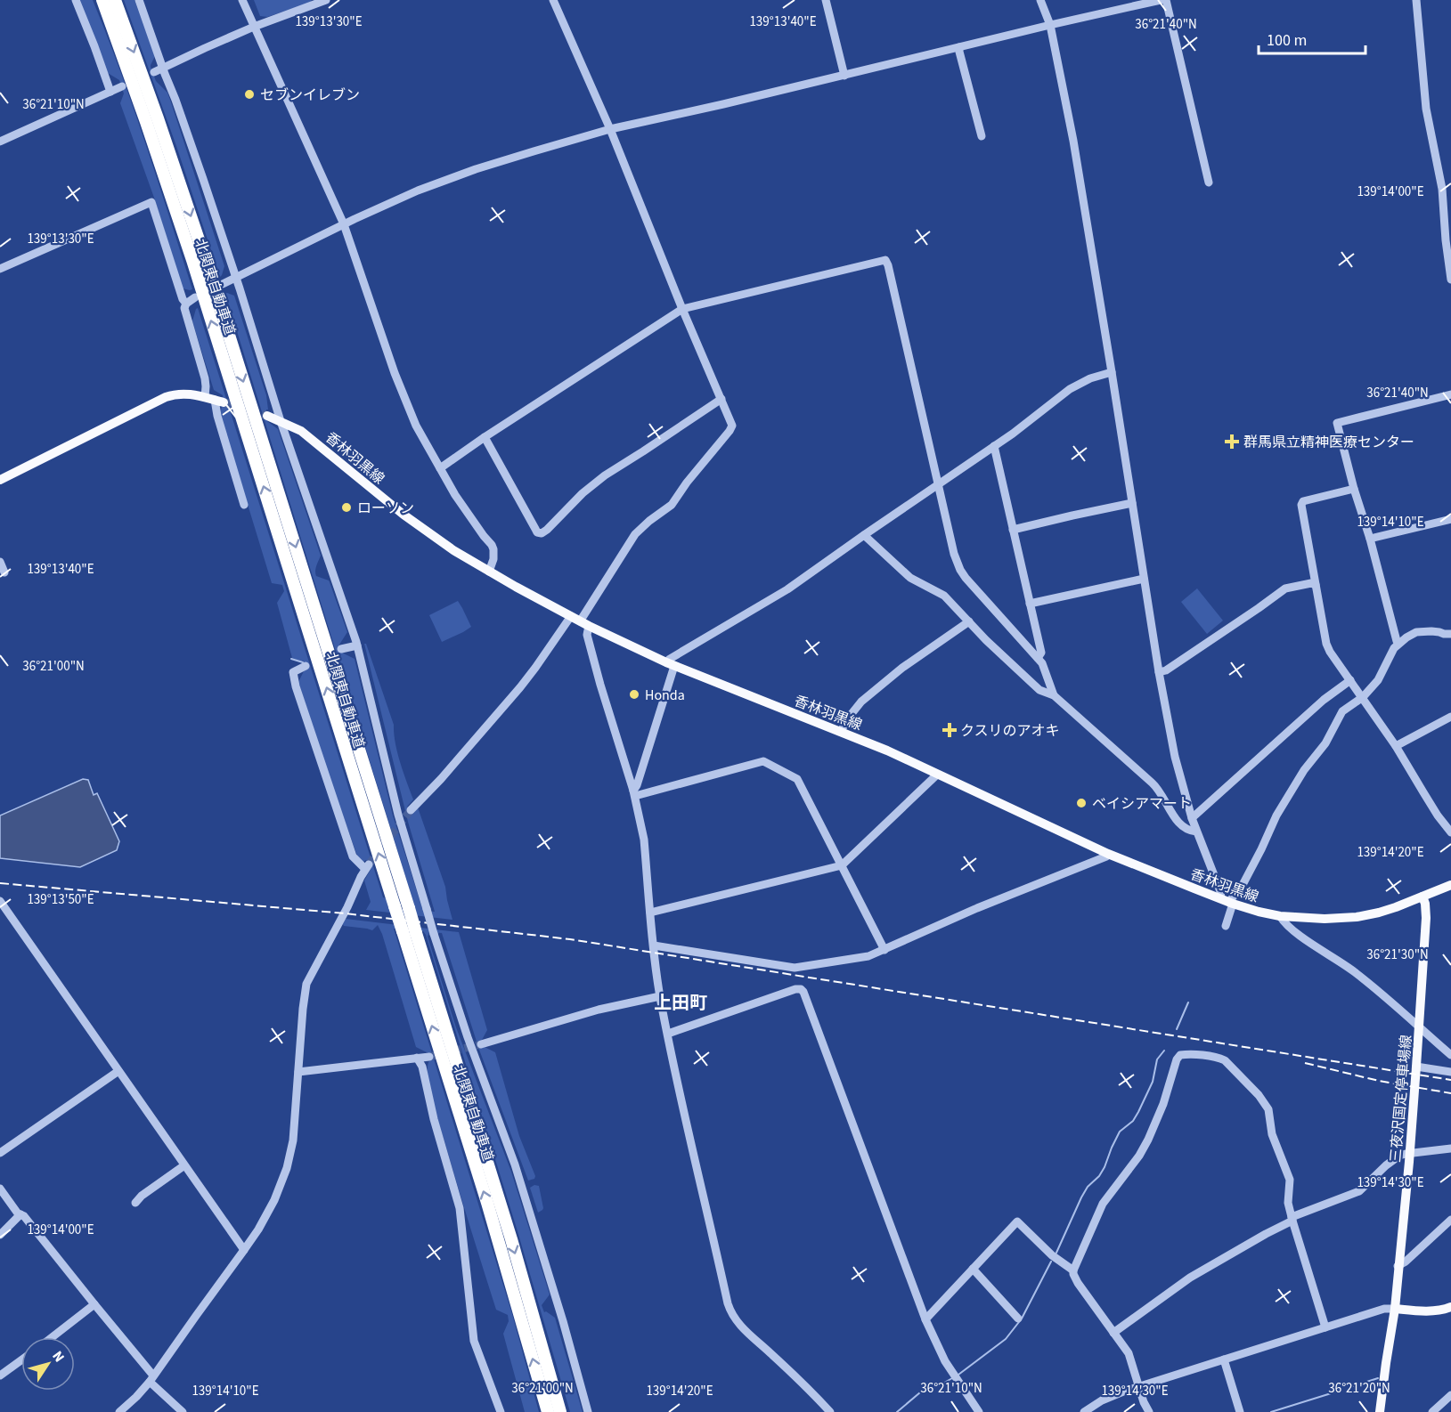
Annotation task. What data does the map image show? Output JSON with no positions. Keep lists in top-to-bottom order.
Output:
{
  "streets": {
    "highway": ["北関東自動車道"],
    "main road": ["香林羽黒線", "三夜沢国定停車場線"]
  },
  "crossings": [
    ["香林羽黒線", "三夜沢国定停車場線"]
  ],
  "districts": ["上田町"],
  "places": {
    "other": [
      "セブンイレブン",
      "ローソン",
      "Honda",
      "ベイシアマート"
    ],
    "health": ["群馬県立精神医療センター", "クスリのアオキ"]
  },
  "scale_bar": "100 m",
  "north": "top right",
  "coordinates": [
    "139°13'30\"E",
    "139°13'40\"E",
    "36°21'40\"N",
    "36°21'10\"N",
    "139°14'00\"E",
    "139°14'10\"E",
    "36°21'00\"N",
    "139°14'20\"E",
    "139°13'50\"E",
    "36°21'30\"N",
    "139°14'30\"E",
    "36°21'20\"N"
  ]
}
